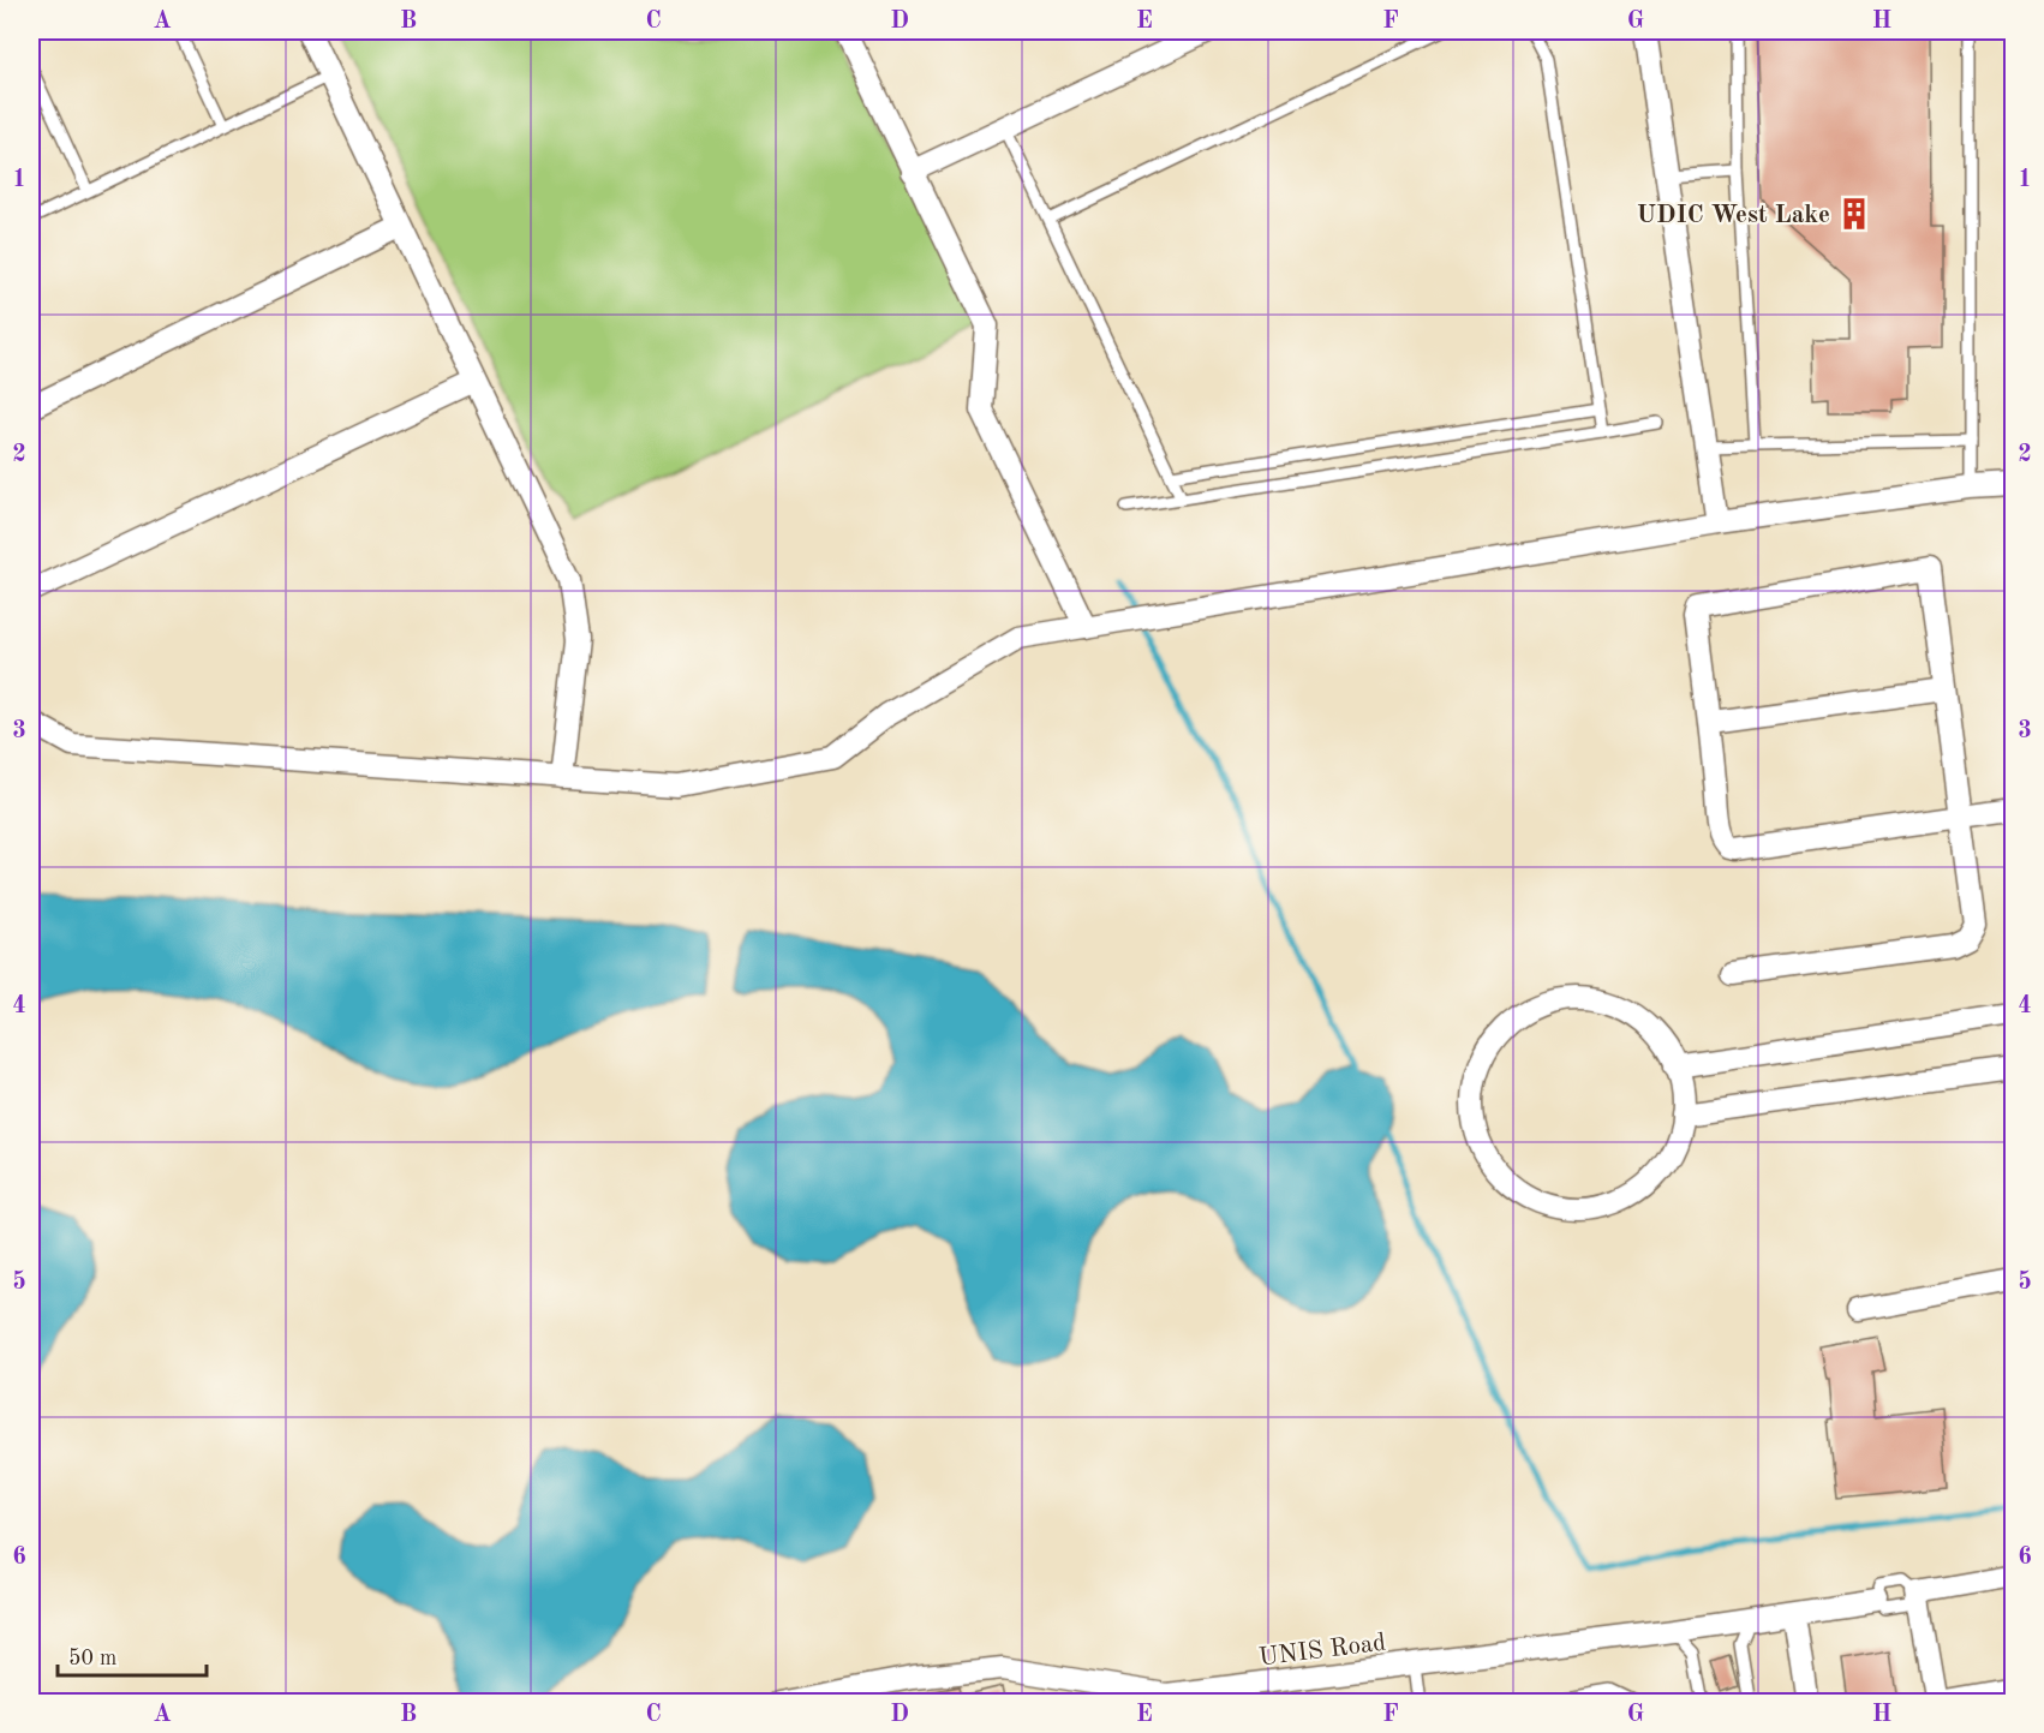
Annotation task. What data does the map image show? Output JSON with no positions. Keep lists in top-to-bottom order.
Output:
{
  "streets": {
    "street": ["UNIS Road"]
  },
  "places": {
    "building": ["UDIC West Lake"]
  },
  "scale_bar": "50 m",
  "grid": {
    "columns": [
      "A",
      "B",
      "C",
      "D",
      "E",
      "F",
      "G",
      "H"
    ],
    "rows": [
      "1",
      "2",
      "3",
      "4",
      "5",
      "6"
    ]
  }
}
